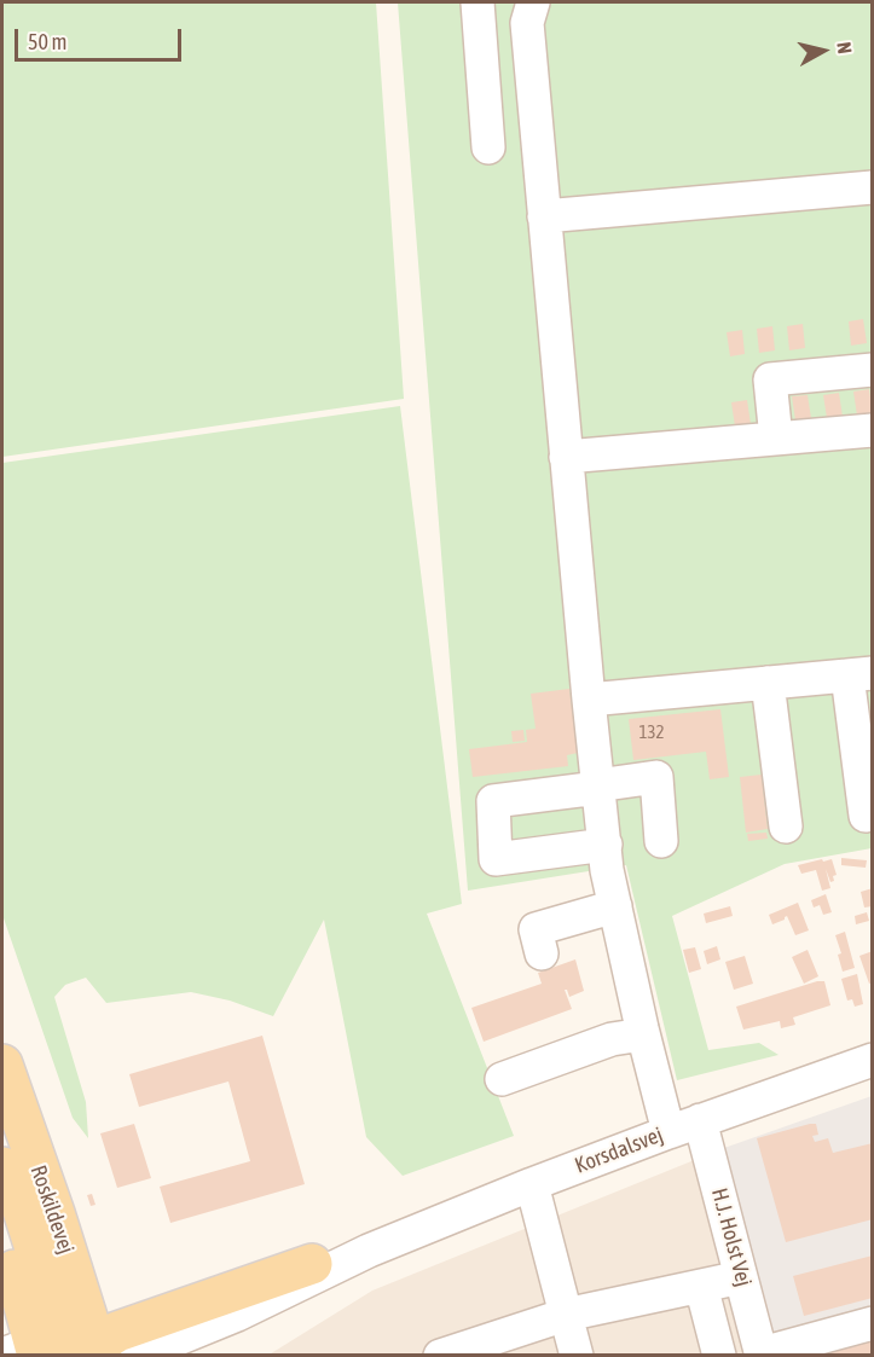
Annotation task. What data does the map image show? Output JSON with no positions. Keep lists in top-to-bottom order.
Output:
{
  "streets": {
    "main road": ["Roskildevej"],
    "street": ["Korsdalsvej", "H.J. Holst Vej"]
  },
  "crossings": [
    ["Korsdalsvej", "H.J. Holst Vej"]
  ],
  "house_numbers": ["132"],
  "scale_bar": "50 m",
  "north": "right"
}
